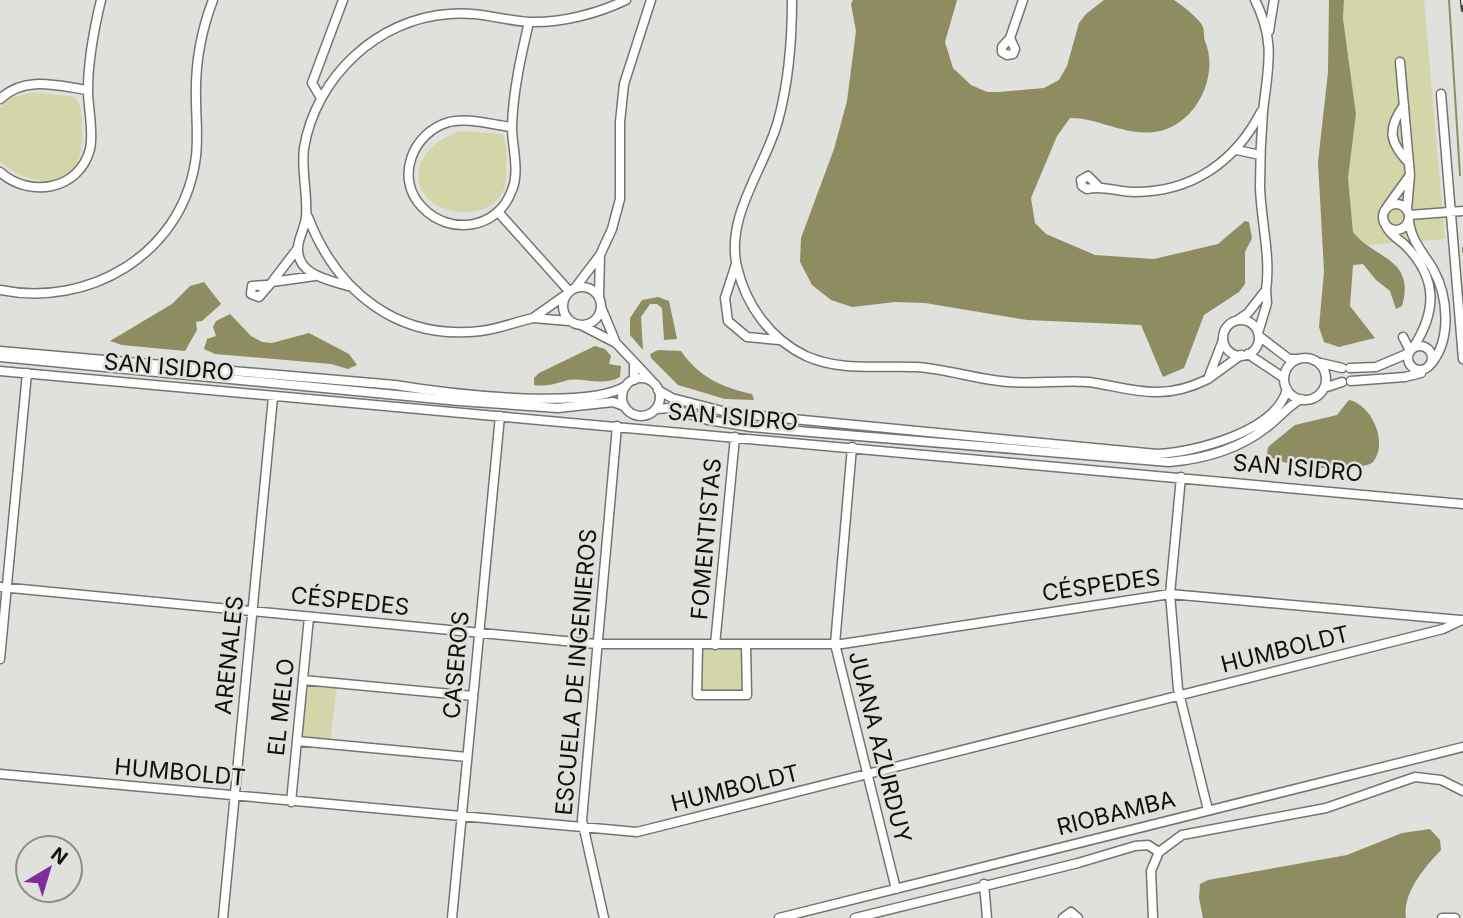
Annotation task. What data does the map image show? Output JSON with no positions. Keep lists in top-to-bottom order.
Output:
{
  "streets": {
    "street": [
      "SAN ISIDRO",
      "FOMENTISTAS",
      "CÉSPEDES",
      "HUMBOLDT",
      "ARENALES",
      "CASEROS",
      "ESCUELA DE INGENIEROS",
      "EL MELO",
      "JUANA AZURDUY",
      "RIOBAMBA"
    ]
  },
  "crossings": [
    ["SAN ISIDRO", "FOMENTISTAS"],
    ["SAN ISIDRO", "ARENALES"],
    ["SAN ISIDRO", "CASEROS"],
    ["SAN ISIDRO", "ESCUELA DE INGENIEROS"],
    ["SAN ISIDRO", "JUANA AZURDUY"],
    ["FOMENTISTAS", "CÉSPEDES"],
    ["CÉSPEDES", "HUMBOLDT"],
    ["CÉSPEDES", "ARENALES"],
    ["CÉSPEDES", "CASEROS"],
    ["CÉSPEDES", "ESCUELA DE INGENIEROS"],
    ["CÉSPEDES", "EL MELO"],
    ["CÉSPEDES", "JUANA AZURDUY"],
    ["HUMBOLDT", "ARENALES"],
    ["HUMBOLDT", "CASEROS"],
    ["HUMBOLDT", "ESCUELA DE INGENIEROS"],
    ["HUMBOLDT", "EL MELO"],
    ["HUMBOLDT", "JUANA AZURDUY"],
    ["JUANA AZURDUY", "RIOBAMBA"]
  ],
  "north": "top right"
}
